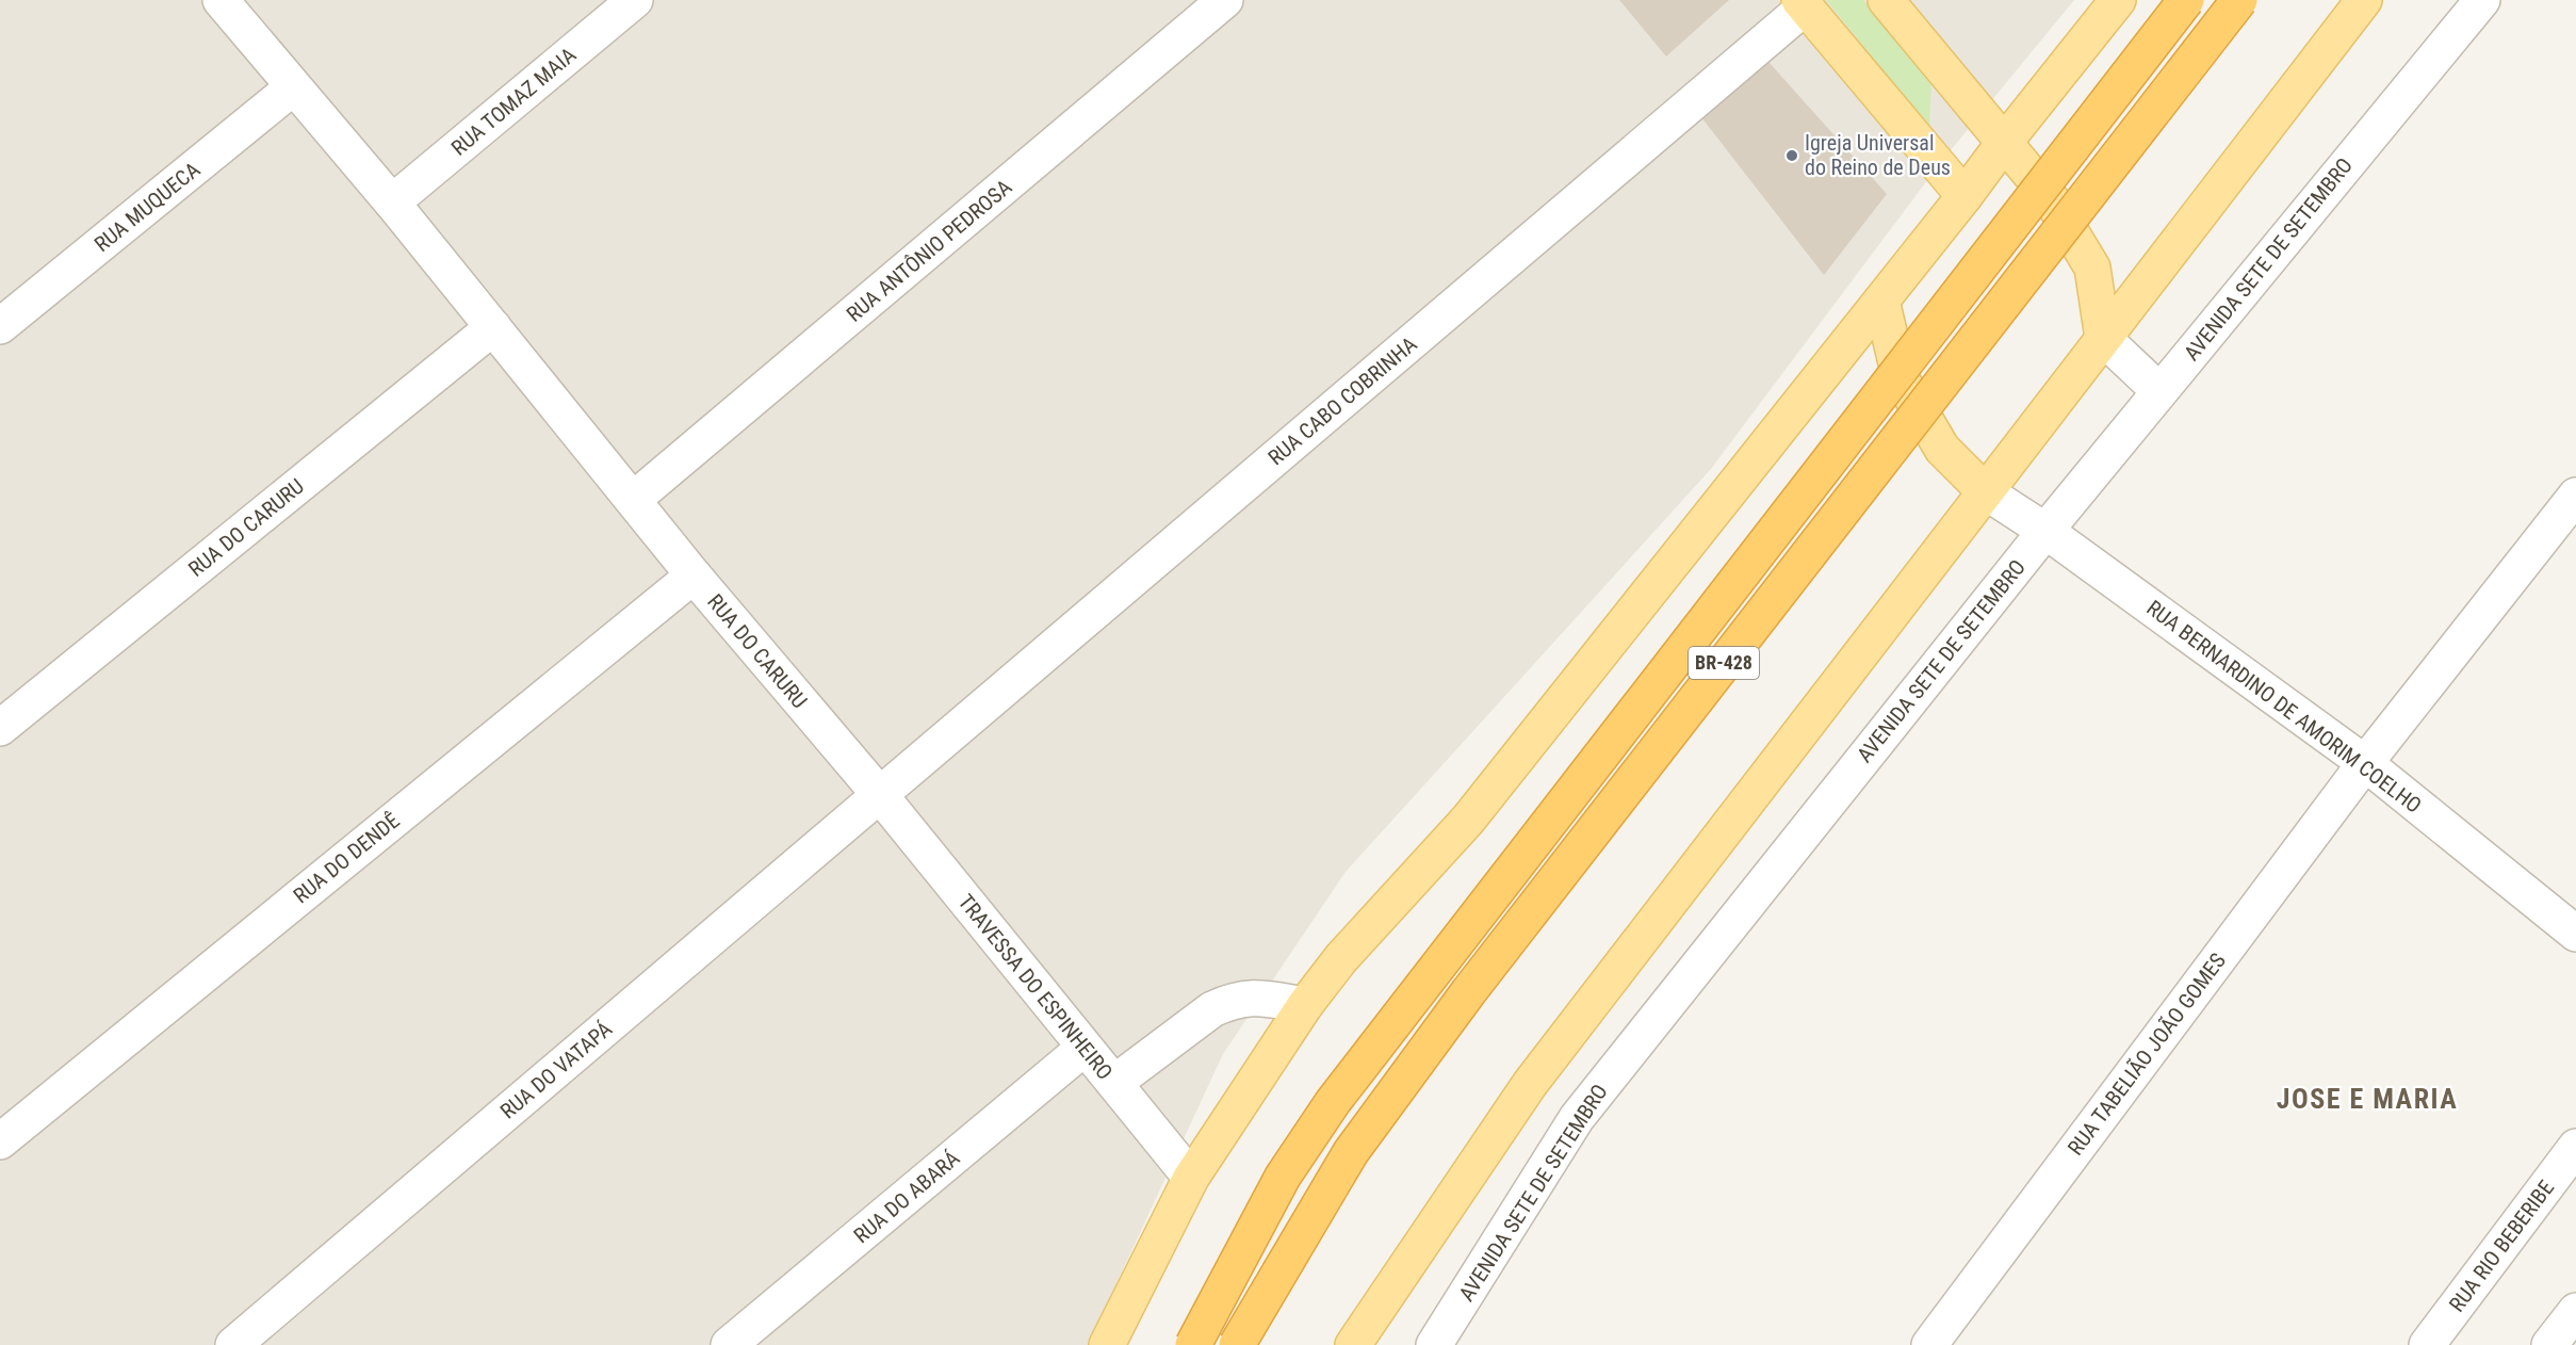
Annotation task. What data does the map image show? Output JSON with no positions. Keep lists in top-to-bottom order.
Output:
{
  "streets": {
    "highway": ["BR-428"],
    "street": [
      "RUA TOMAZ MAIA",
      "RUA MUQUECA",
      "RUA ANTÔNIO PEDROSA",
      "AVENIDA SETE DE SETEMBRO",
      "RUA CABO COBRINHA",
      "RUA DO CARURU",
      "RUA BERNARDINO DE AMORIM COELHO",
      "RUA DO DENDÊ",
      "TRAVESSA DO ESPINHEIRO",
      "RUA TABELIÃO JOÃO GOMES",
      "RUA DO VATAPÁ",
      "RUA DO ABARÁ",
      "RUA RIO BEBERIBE"
    ]
  },
  "crossings": [
    ["RUA TOMAZ MAIA", "RUA DO CARURU"],
    ["RUA MUQUECA", "RUA DO CARURU"],
    ["RUA ANTÔNIO PEDROSA", "RUA DO CARURU"],
    ["AVENIDA SETE DE SETEMBRO", "RUA BERNARDINO DE AMORIM COELHO"],
    ["RUA CABO COBRINHA", "RUA DO CARURU"],
    ["RUA CABO COBRINHA", "TRAVESSA DO ESPINHEIRO"],
    ["RUA CABO COBRINHA", "RUA DO VATAPÁ"],
    ["RUA DO CARURU", "RUA DO DENDÊ"],
    ["RUA DO CARURU", "TRAVESSA DO ESPINHEIRO"],
    ["RUA DO CARURU", "RUA DO VATAPÁ"],
    ["RUA BERNARDINO DE AMORIM COELHO", "RUA TABELIÃO JOÃO GOMES"],
    ["TRAVESSA DO ESPINHEIRO", "RUA DO VATAPÁ"],
    ["TRAVESSA DO ESPINHEIRO", "RUA DO ABARÁ"]
  ],
  "districts": ["JOSE E MARIA"],
  "places": ["Igreja Universal do Reino de Deus"]
}
